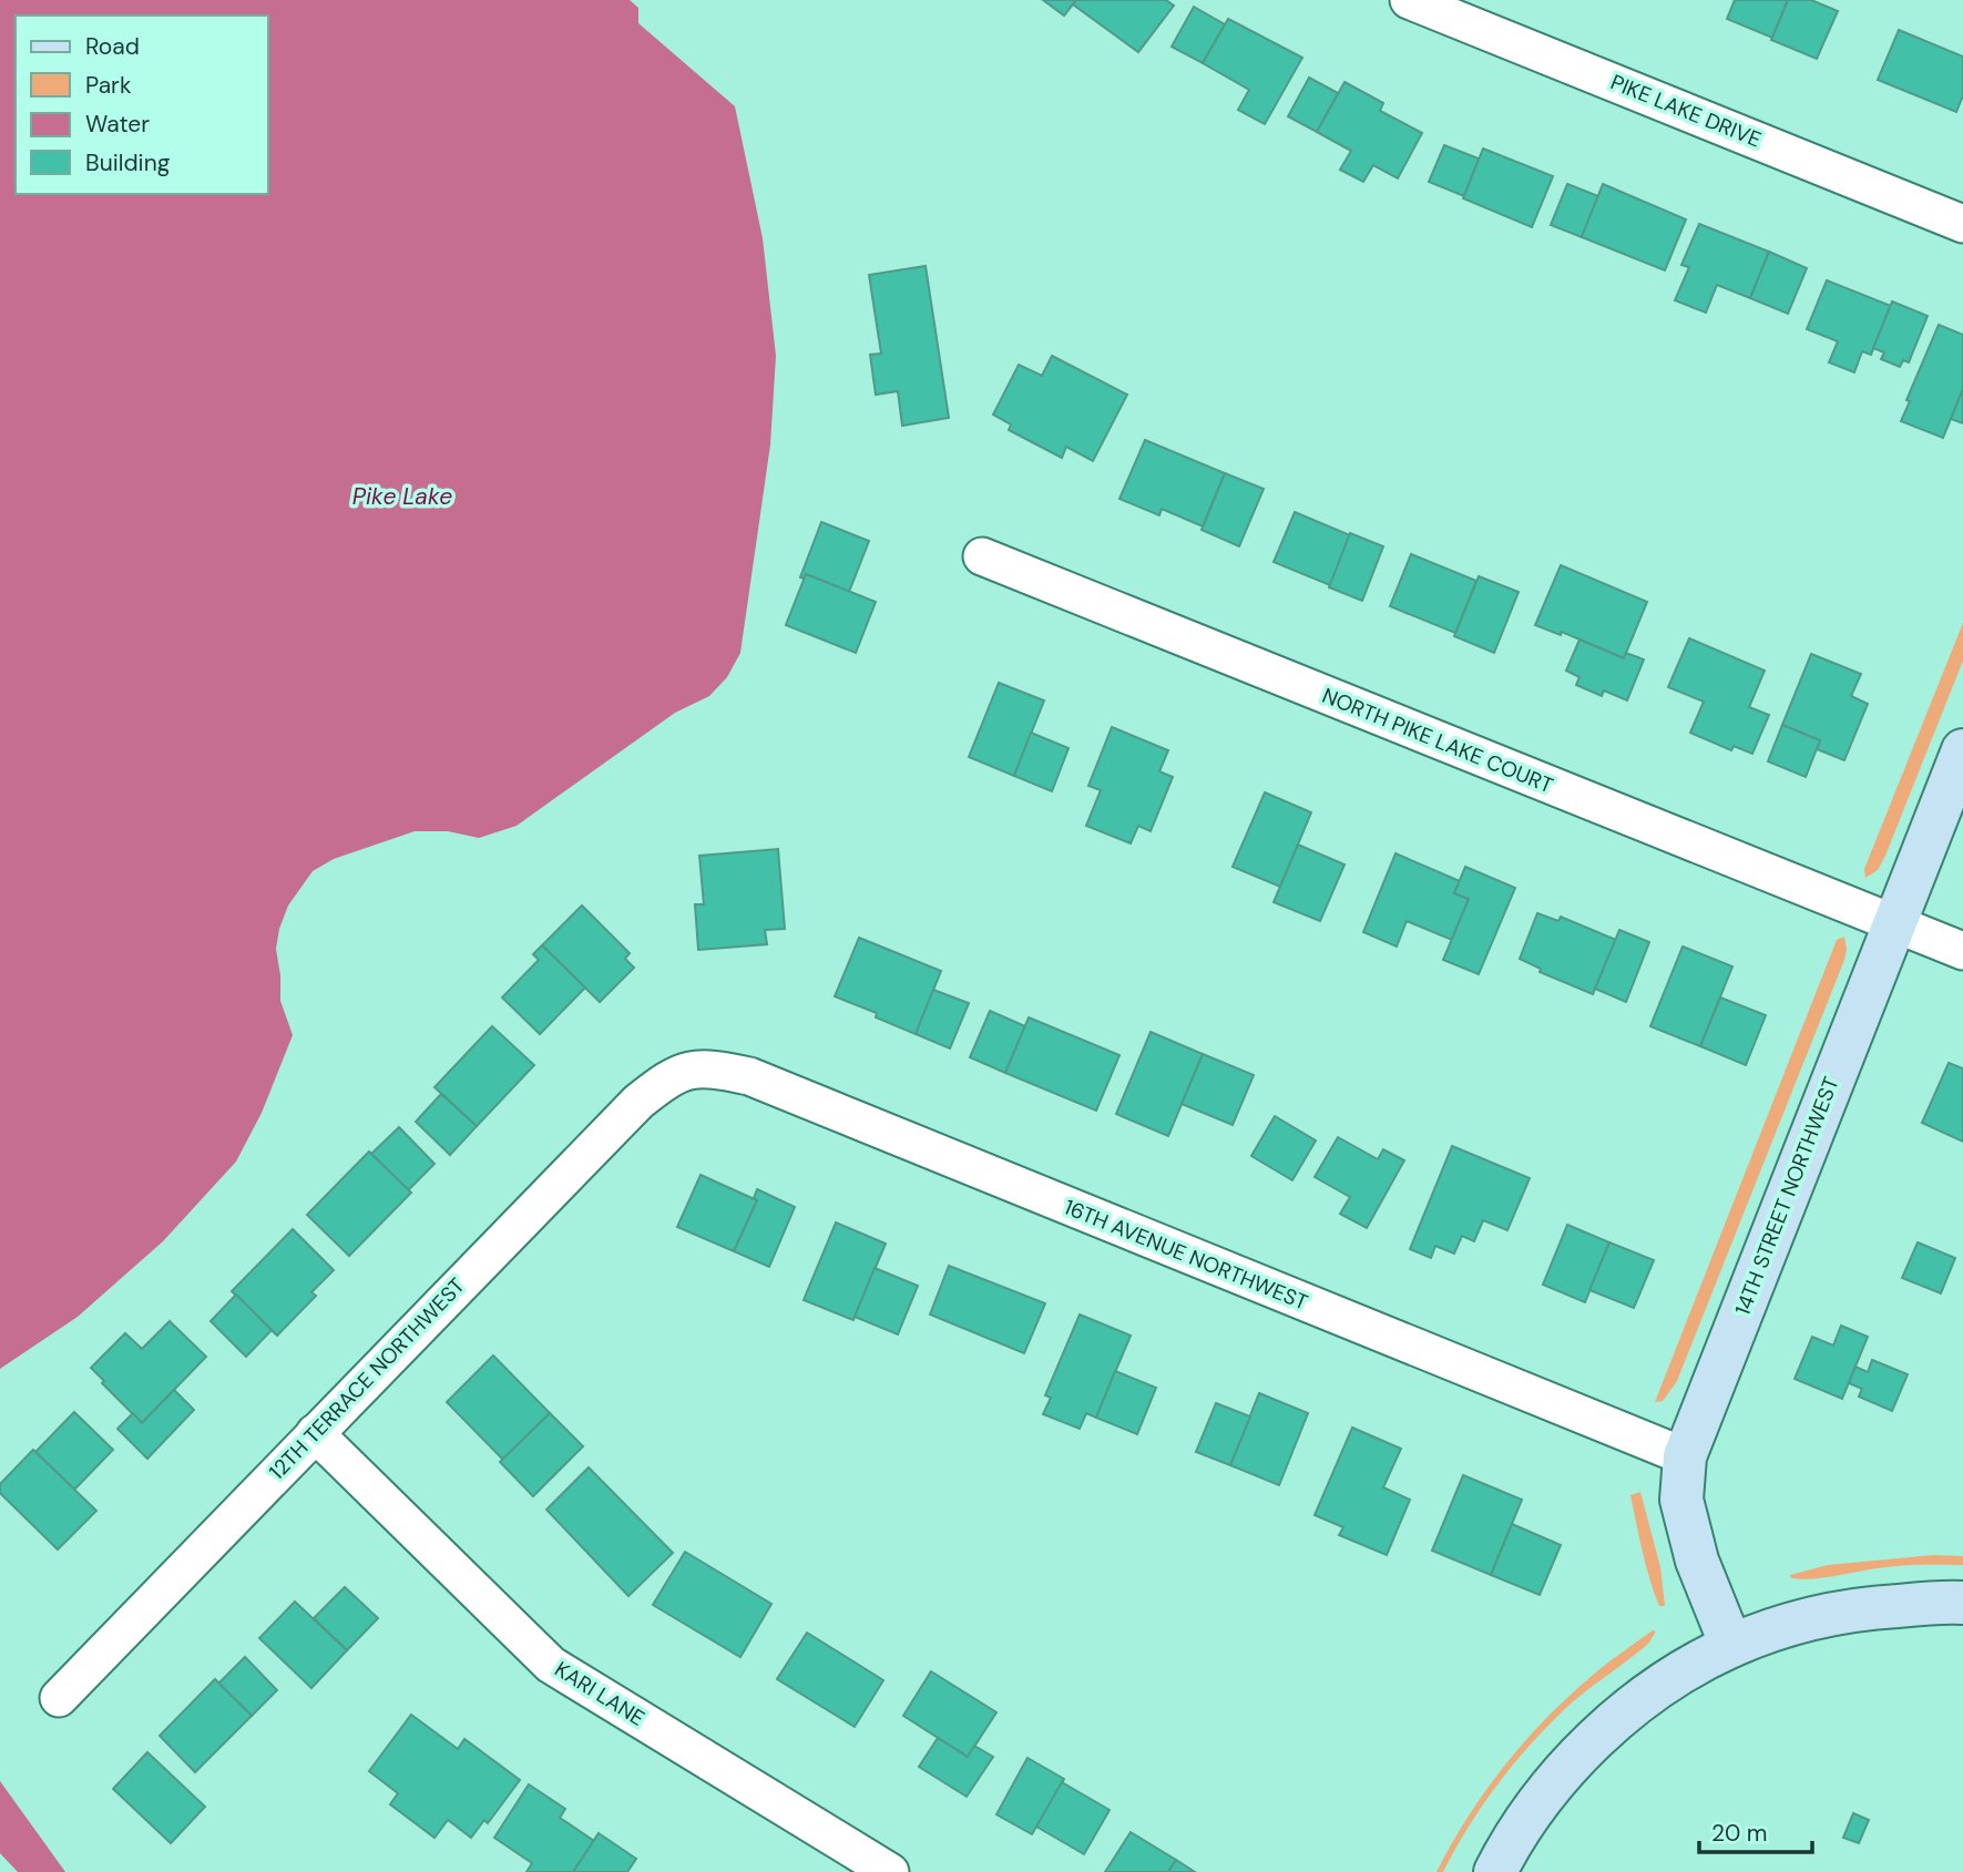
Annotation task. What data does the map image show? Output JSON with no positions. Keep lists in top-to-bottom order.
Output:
{
  "streets": {
    "street": [
      "PIKE LAKE DRIVE",
      "NORTH PIKE LAKE COURT",
      "14TH STREET NORTHWEST",
      "16TH AVENUE NORTHWEST",
      "12TH TERRACE NORTHWEST",
      "KARI LANE"
    ]
  },
  "crossings": [
    ["NORTH PIKE LAKE COURT", "14TH STREET NORTHWEST"],
    ["14TH STREET NORTHWEST", "16TH AVENUE NORTHWEST"],
    ["16TH AVENUE NORTHWEST", "12TH TERRACE NORTHWEST"],
    ["12TH TERRACE NORTHWEST", "KARI LANE"]
  ],
  "water": ["Pike Lake"],
  "legend": [
    "Road",
    "Park",
    "Water",
    "Building"
  ],
  "scale_bar": "20 m"
}
